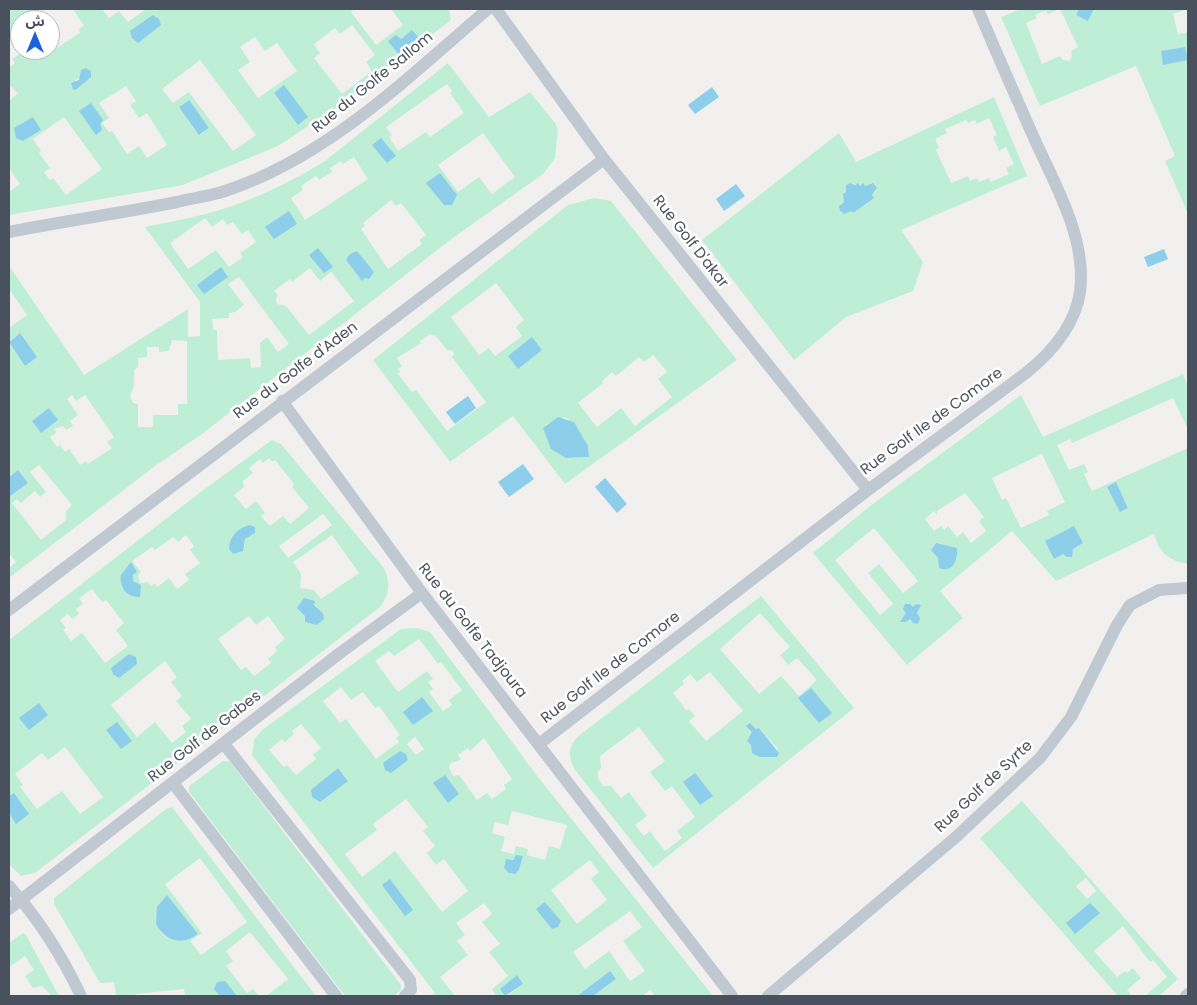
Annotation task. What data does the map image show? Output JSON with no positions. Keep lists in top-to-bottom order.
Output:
{
  "streets": {
    "street": [
      "Rue du Golfe Sallom",
      "Rue Golf D'akar",
      "Rue du Golfe d'Aden",
      "Rue Golf Ile de Comore",
      "Rue du Golfe Tadjoura",
      "Rue Golf de Gabes",
      "Rue Golf de Syrte"
    ]
  },
  "crossings": [
    ["Rue Golf D'akar", "Rue du Golfe d'Aden"],
    ["Rue Golf D'akar", "Rue Golf Ile de Comore"],
    ["Rue du Golfe d'Aden", "Rue du Golfe Tadjoura"],
    ["Rue Golf Ile de Comore", "Rue du Golfe Tadjoura"],
    ["Rue du Golfe Tadjoura", "Rue Golf de Gabes"]
  ],
  "north": "top"
}
